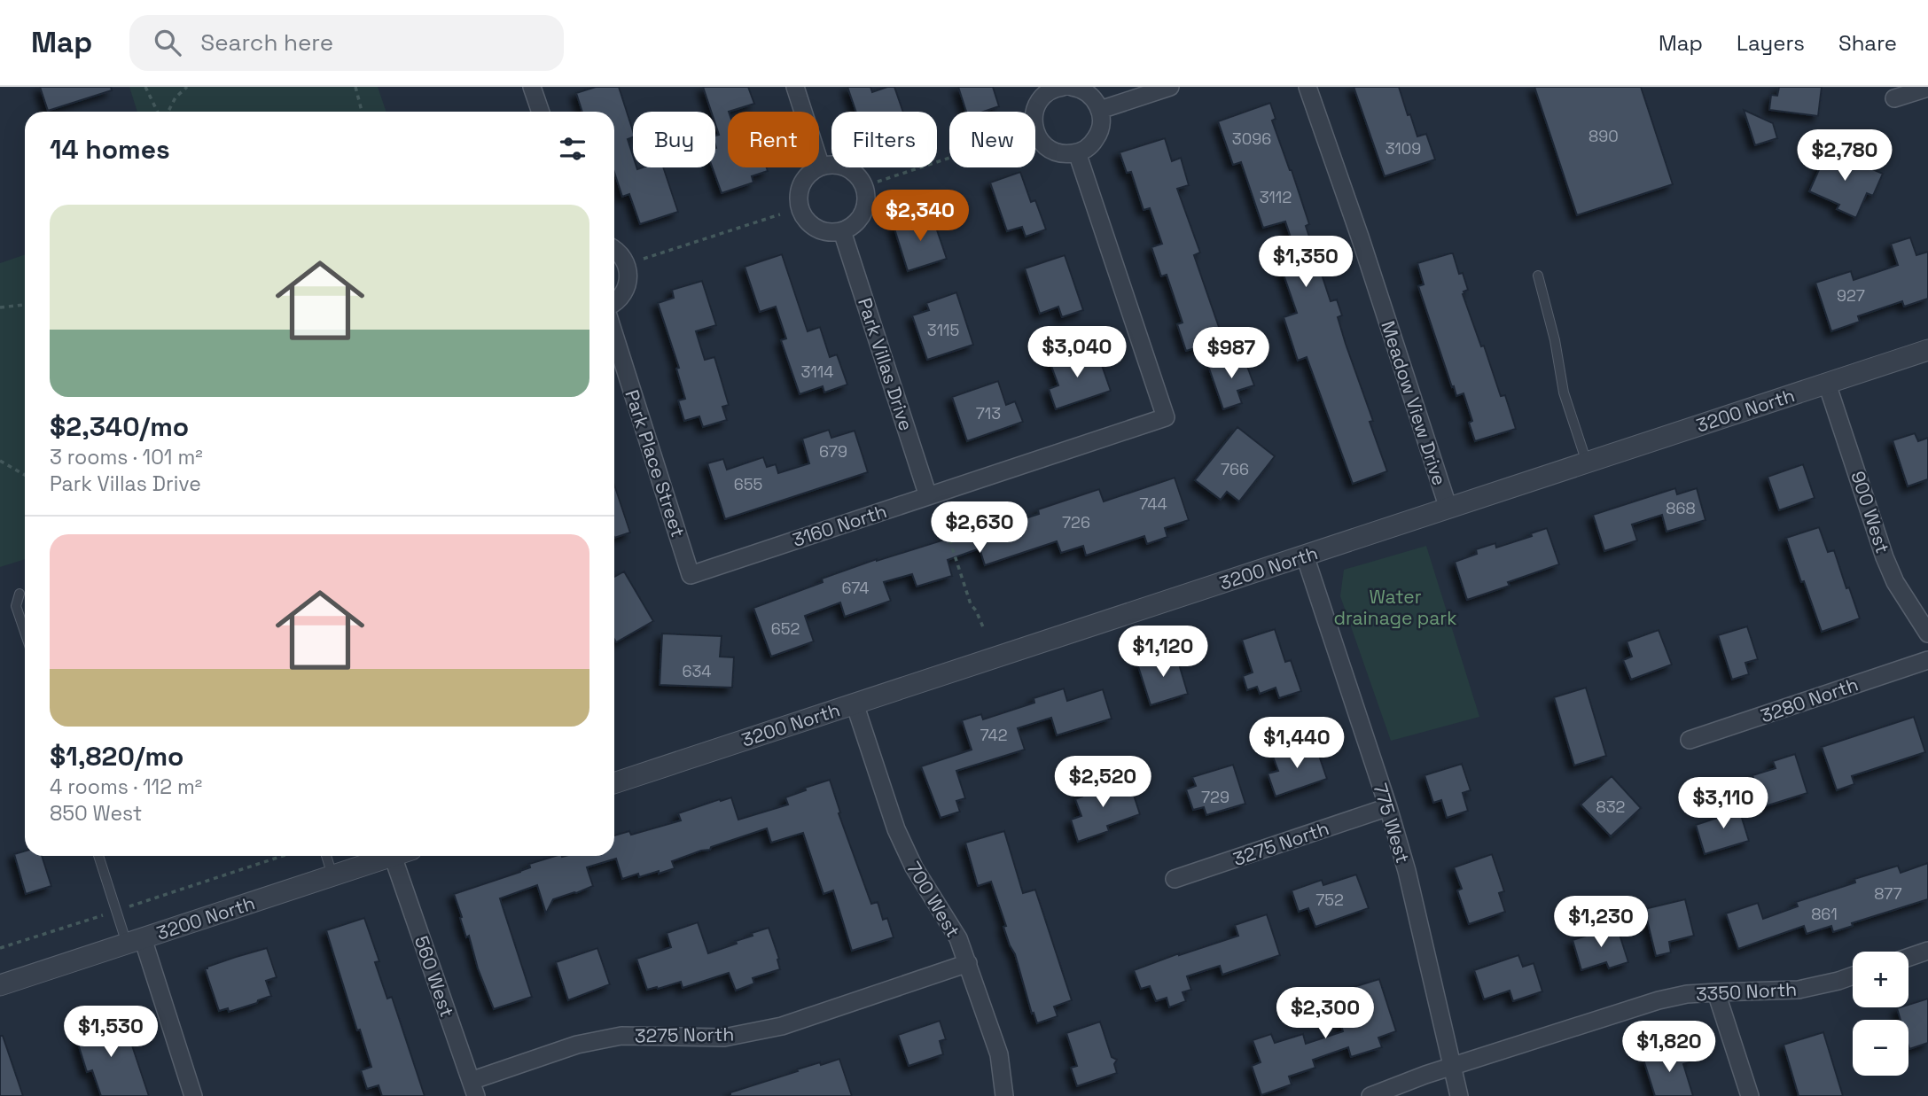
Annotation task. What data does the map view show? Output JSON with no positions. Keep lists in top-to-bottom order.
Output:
{
  "streets": {
    "street": [
      "Park Villas Drive",
      "Meadow View Drive",
      "3200 North",
      "Park Place Street",
      "900 West",
      "3160 North",
      "3280 North",
      "775 West",
      "3275 North",
      "700 West",
      "560 West",
      "3350 North"
    ]
  },
  "crossings": [
    ["Park Villas Drive", "3160 North"],
    ["Meadow View Drive", "3200 North"],
    ["3200 North", "900 West"],
    ["3200 North", "775 West"],
    ["3200 North", "700 West"],
    ["Park Place Street", "3160 North"],
    ["775 West", "3275 North"],
    ["775 West", "3350 North"],
    ["3275 North", "700 West"],
    ["3275 North", "560 West"]
  ],
  "parks": ["Water drainage park"],
  "house_numbers": [
    "890",
    "3096",
    "3109",
    "3112",
    "927",
    "3115",
    "3114",
    "713",
    "679",
    "766",
    "655",
    "744",
    "868",
    "726",
    "674",
    "652",
    "634",
    "742",
    "729",
    "832",
    "877",
    "752",
    "861"
  ],
  "page": {
    "header": "Map",
    "search": "Search here",
    "nav": ["Map", "Layers", "Share"],
    "chip": [
      "Buy",
      "Rent",
      "Filters",
      "New"
    ],
    "heading": "14 homes",
    "price": [
      "$2,780",
      "$2,340",
      "$1,350",
      "$3,040",
      "$987",
      "$2,630",
      "$1,120",
      "$1,440",
      "$2,520",
      "$3,110",
      "$1,230",
      "$2,300",
      "$1,530",
      "$1,820"
    ],
    "list": [
      {
        "name": "$2,340/mo",
        "note": "3 rooms · 101 m² · Park Villas Drive"
      },
      {
        "name": "$1,820/mo",
        "note": "4 rooms · 112 m² · 850 West"
      }
    ],
    "map_buttons": ["+", "−"]
  }
}
